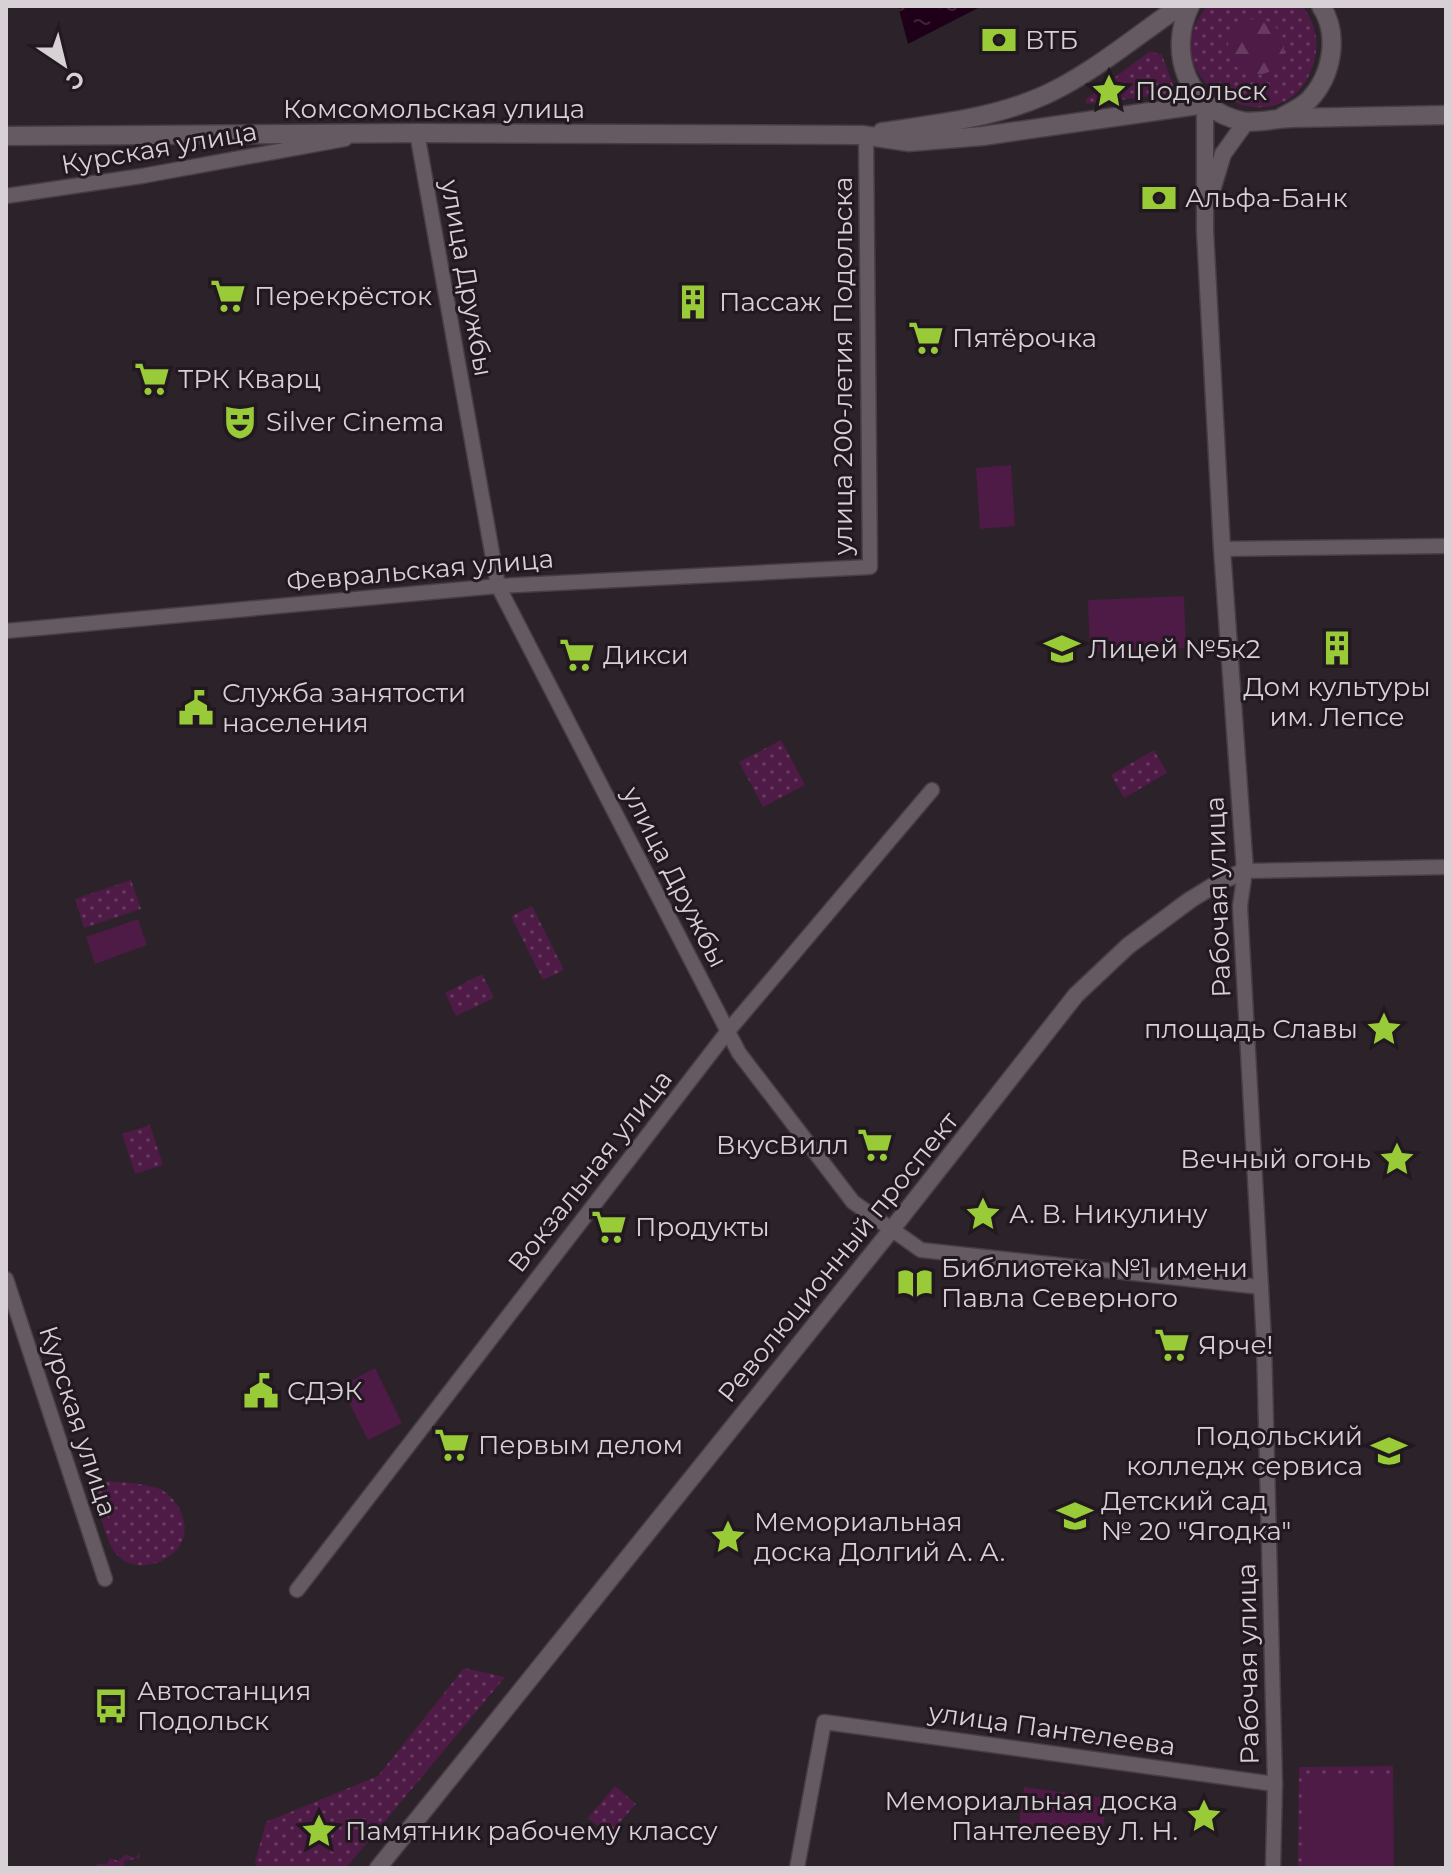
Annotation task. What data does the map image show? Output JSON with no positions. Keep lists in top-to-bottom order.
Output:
{
  "streets": {
    "main road": ["Комсомольская улица"],
    "street": [
      "Курская улица",
      "улица Дружбы",
      "улица 200-летия Подольска",
      "Февральская улица",
      "Рабочая улица",
      "Вокзальная улица",
      "Революционный проспект",
      "улица Пантелеева"
    ]
  },
  "crossings": [
    ["Комсомольская улица", "Курская улица"],
    ["Комсомольская улица", "улица Дружбы"],
    ["Комсомольская улица", "улица 200-летия Подольска"],
    ["Комсомольская улица", "Рабочая улица"],
    ["улица Дружбы", "Февральская улица"],
    ["улица Дружбы", "Рабочая улица"],
    ["улица Дружбы", "Вокзальная улица"],
    ["улица Дружбы", "Революционный проспект"],
    ["улица 200-летия Подольска", "Февральская улица"],
    ["Рабочая улица", "Революционный проспект"],
    ["Рабочая улица", "улица Пантелеева"]
  ],
  "places": {
    "bank": ["ВТБ", "Альфа-Банк"],
    "place": [
      "Подольск",
      "площадь Славы",
      "Вечный огонь",
      "А. В. Никулину",
      "Мемориальная доска Долгий А. А.",
      "Мемориальная доска Пантелееву Л. Н.",
      "Памятник рабочему классу"
    ],
    "supermarket": [
      "Перекрёсток",
      "Пятёрочка",
      "ТРК Кварц",
      "Дикси",
      "ВкусВилл",
      "Продукты",
      "Ярче!",
      "Первым делом"
    ],
    "building": ["Пассаж", "Дом культуры им. Лепсе"],
    "theatre": ["Silver Cinema"],
    "school or university": ["Лицей №5к2", "Подольский колледж сервиса", "Детский сад № 20 \"Ягодка\""],
    "public building": ["Служба занятости населения", "СДЭК"],
    "library": ["Библиотека №1 имени Павла Северного"],
    "bus stop": ["Автостанция Подольск"]
  },
  "north": "bottom right"
}
